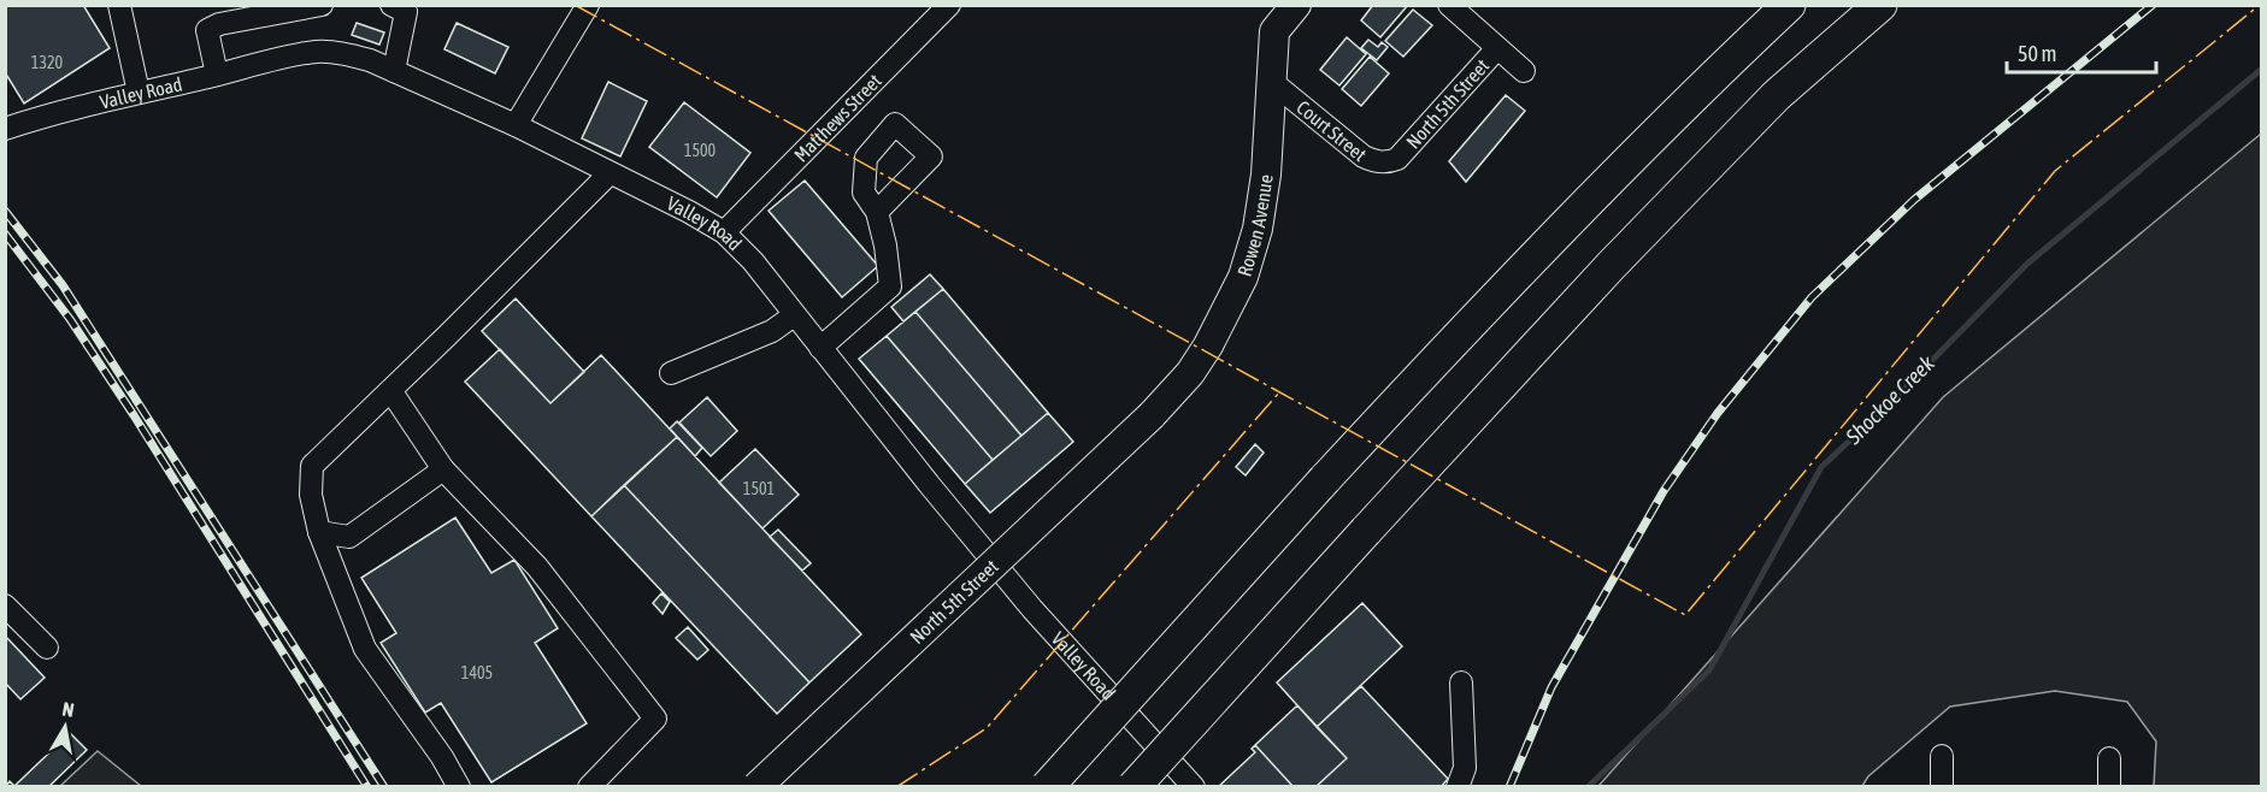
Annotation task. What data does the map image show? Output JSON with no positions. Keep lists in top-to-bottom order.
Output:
{
  "streets": {
    "main road": ["North 5th Street", "Rowen Avenue"],
    "street": ["Valley Road", "Matthews Street", "Court Street"]
  },
  "crossings": [
    ["Valley Road", "Matthews Street"],
    ["North 5th Street", "Court Street"],
    ["North 5th Street", "Rowen Avenue"],
    ["Court Street", "Rowen Avenue"]
  ],
  "water": ["Shockoe Creek"],
  "house_numbers": [
    "1320",
    "1500",
    "1501",
    "1405"
  ],
  "scale_bar": "50 m",
  "north": "top"
}
